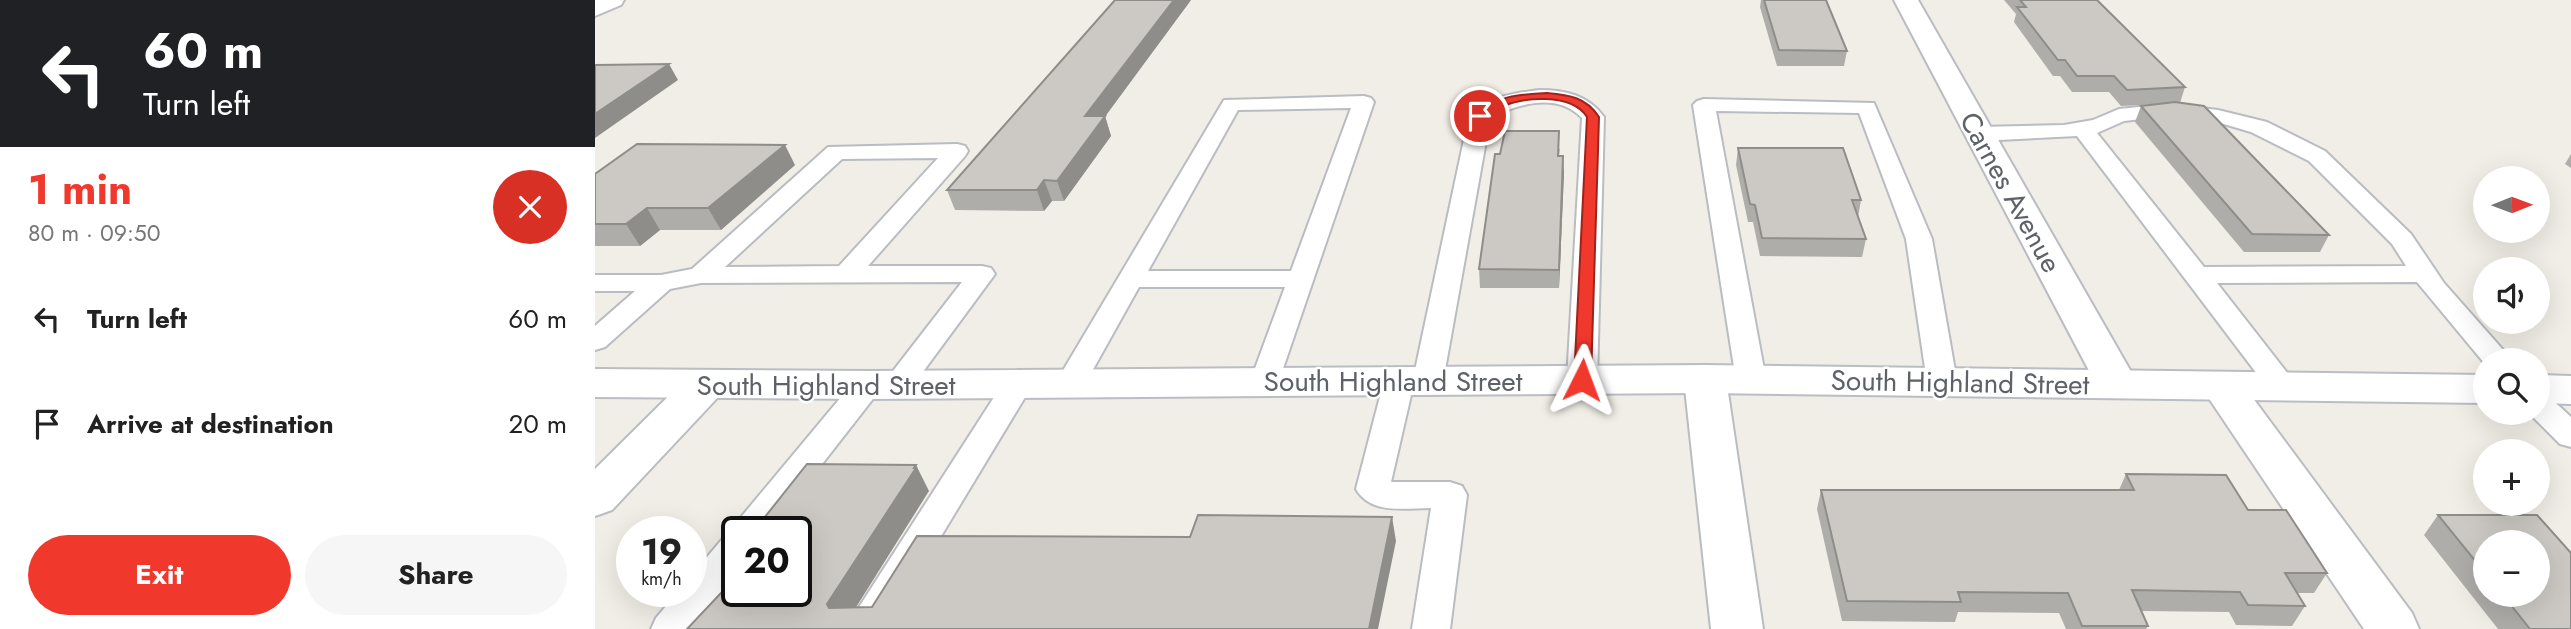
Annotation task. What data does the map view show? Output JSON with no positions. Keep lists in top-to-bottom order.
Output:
{
  "streets": {
    "main road": ["Carnes Avenue", "South Highland Street"]
  },
  "crossings": [
    ["Carnes Avenue", "South Highland Street"]
  ],
  "north": "right",
  "page": {
    "turn": ["60 m", "Turn left"],
    "heading": ["1 min", "80 m · 09:50"],
    "map_buttons": ["+", "−"],
    "list": [
      {
        "name": "Turn left",
        "value": "60 m"
      },
      {
        "name": "Arrive at destination",
        "value": "20 m"
      }
    ],
    "speed": "19 km/h",
    "limit": "20",
    "buttons": ["Exit", "Share"]
  }
}
